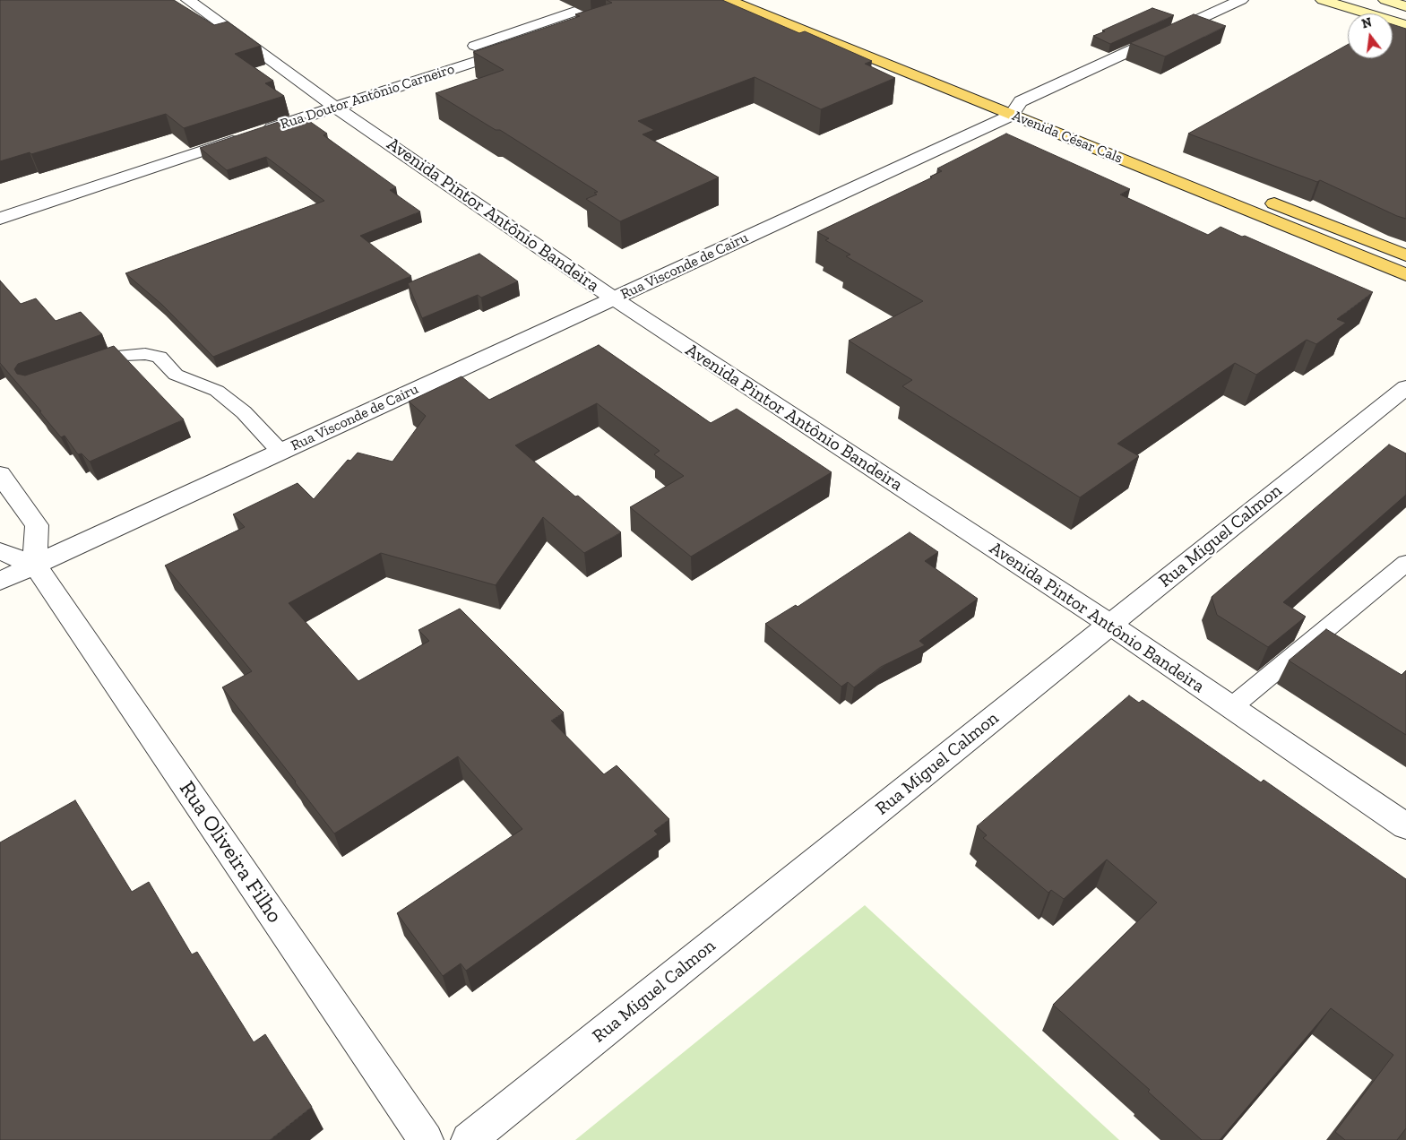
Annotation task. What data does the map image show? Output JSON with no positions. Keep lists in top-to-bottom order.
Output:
{
  "streets": {
    "main road": ["Avenida César Cals"],
    "street": [
      "Rua Doutor Antônio Carneiro",
      "Avenida Pintor Antônio Bandeira",
      "Rua Visconde de Cairu",
      "Rua Miguel Calmon",
      "Rua Oliveira Filho"
    ]
  },
  "crossings": [
    ["Rua Doutor Antônio Carneiro", "Avenida Pintor Antônio Bandeira"],
    ["Avenida César Cals", "Rua Visconde de Cairu"],
    ["Avenida Pintor Antônio Bandeira", "Rua Visconde de Cairu"],
    ["Avenida Pintor Antônio Bandeira", "Rua Miguel Calmon"],
    ["Rua Visconde de Cairu", "Rua Oliveira Filho"]
  ],
  "north": "top"
}
